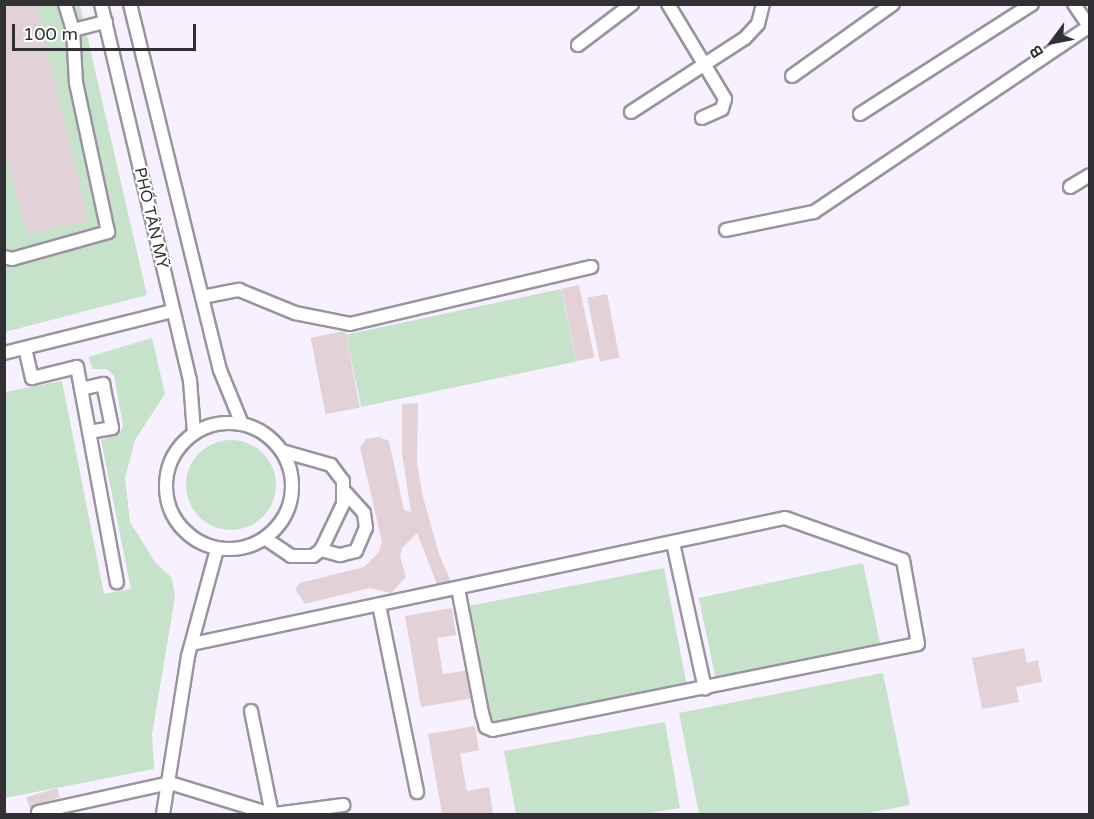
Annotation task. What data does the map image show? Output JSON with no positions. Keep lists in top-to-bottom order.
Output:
{
  "streets": {
    "street": ["PHỐ TÂN MỸ"]
  },
  "scale_bar": "100 m",
  "north": "bottom left"
}
